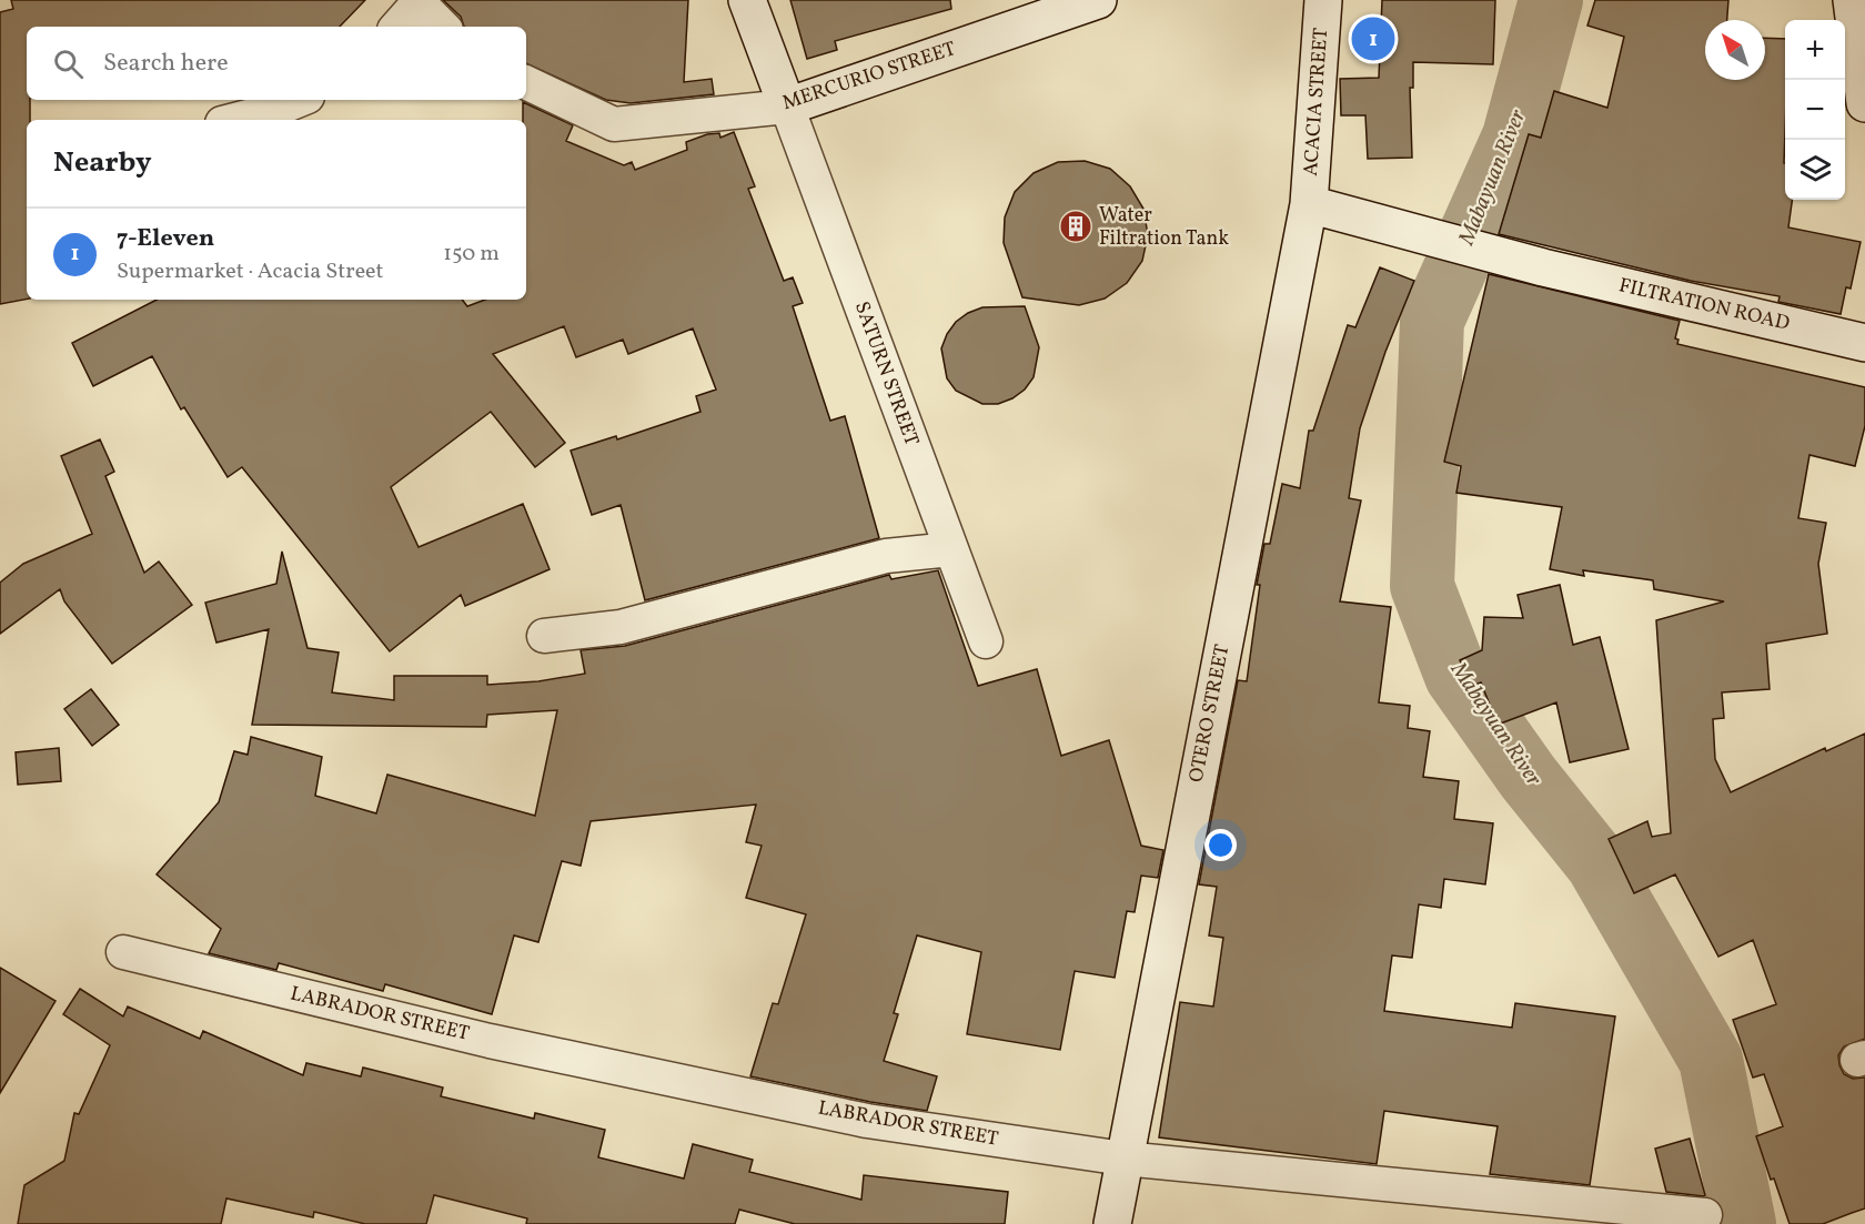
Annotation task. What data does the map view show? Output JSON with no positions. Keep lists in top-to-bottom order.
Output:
{
  "streets": {
    "main road": [
      "MERCURIO STREET",
      "ACACIA STREET",
      "FILTRATION ROAD",
      "OTERO STREET"
    ],
    "street": ["SATURN STREET", "LABRADOR STREET"]
  },
  "crossings": [
    ["MERCURIO STREET", "SATURN STREET"],
    ["ACACIA STREET", "FILTRATION ROAD"],
    ["ACACIA STREET", "OTERO STREET"],
    ["FILTRATION ROAD", "OTERO STREET"],
    ["OTERO STREET", "LABRADOR STREET"]
  ],
  "water": ["Mabayuan River"],
  "places": {
    "building": ["Water Filtration Tank"]
  },
  "north": "top left",
  "page": {
    "pins": "1",
    "map_buttons": ["+", "−"],
    "search": "Search here",
    "heading": "Nearby",
    "list": [
      {
        "mark": "1",
        "name": "7-Eleven",
        "note": "Supermarket · Acacia Street",
        "value": "150 m"
      }
    ]
  }
}
